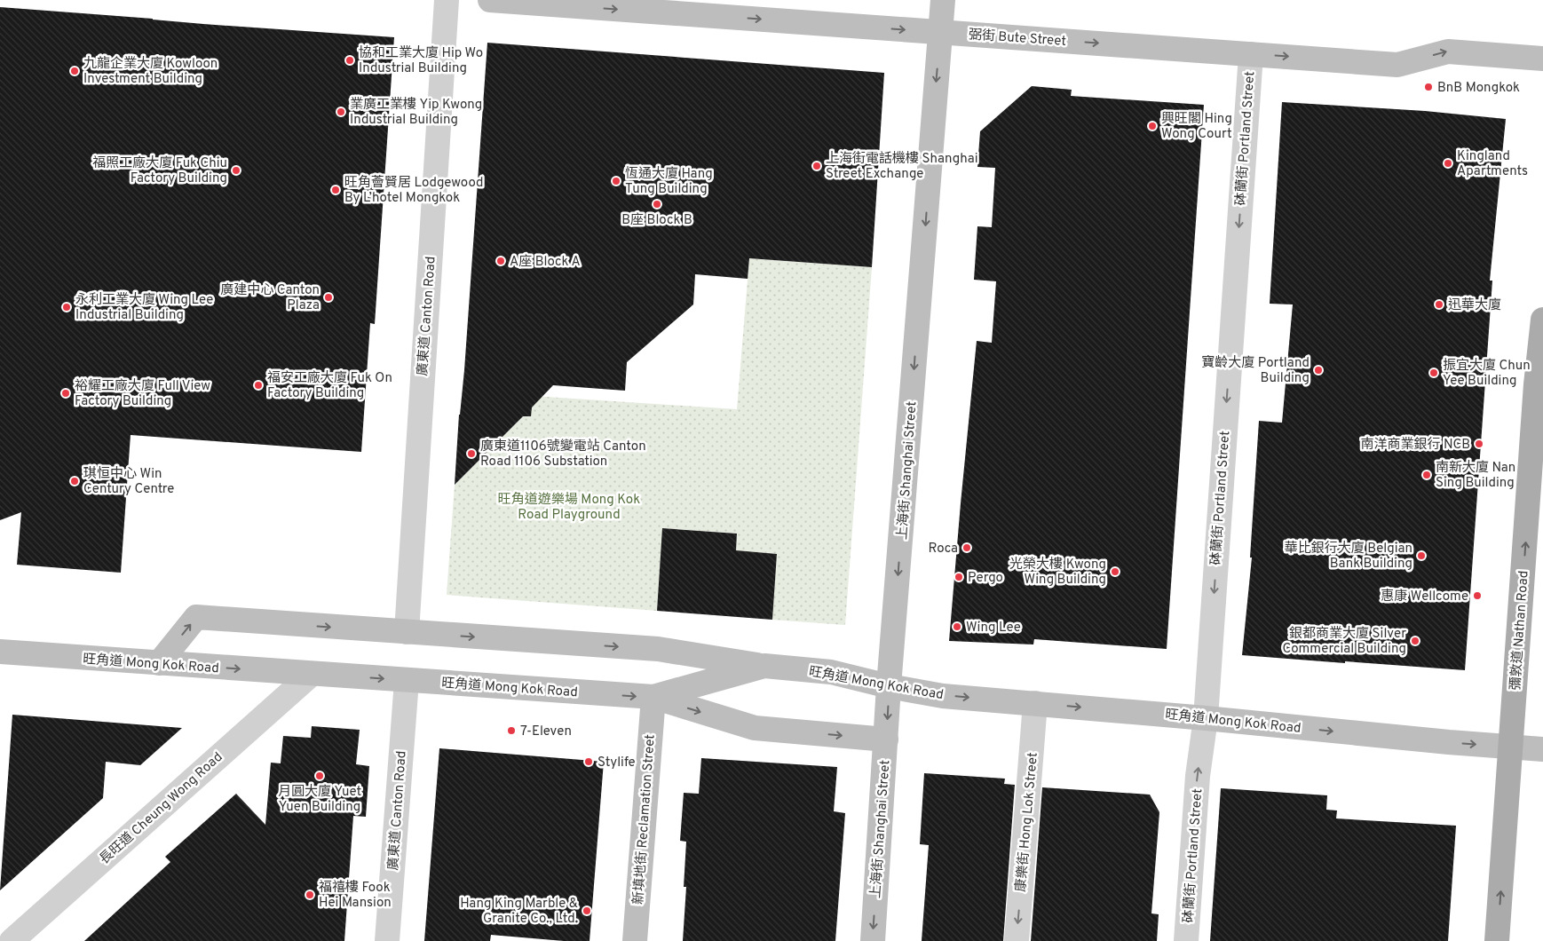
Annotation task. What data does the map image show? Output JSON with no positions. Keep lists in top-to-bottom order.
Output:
{
  "streets": {
    "main road": [
      "弼街 Bute Street",
      "上海街 Shanghai Street",
      "彌敦道 Nathan Road",
      "旺角道 Mong Kok Road",
      "新填地街 Reclamation Street"
    ],
    "street": [
      "砵蘭街 Portland Street",
      "廣東道 Canton Road",
      "長旺道 Cheung Wong Road",
      "康樂街 Hong Lok Street"
    ]
  },
  "crossings": [
    ["弼街 Bute Street", "砵蘭街 Portland Street"],
    ["弼街 Bute Street", "上海街 Shanghai Street"],
    ["砵蘭街 Portland Street", "旺角道 Mong Kok Road"],
    ["廣東道 Canton Road", "旺角道 Mong Kok Road"],
    ["上海街 Shanghai Street", "旺角道 Mong Kok Road"],
    ["彌敦道 Nathan Road", "旺角道 Mong Kok Road"],
    ["旺角道 Mong Kok Road", "長旺道 Cheung Wong Road"],
    ["旺角道 Mong Kok Road", "新填地街 Reclamation Street"],
    ["旺角道 Mong Kok Road", "康樂街 Hong Lok Street"]
  ],
  "one_way": [
    "弼街 Bute Street",
    "上海街 Shanghai Street",
    "彌敦道 Nathan Road",
    "康樂街 Hong Lok Street"
  ],
  "parks": ["旺角道遊樂場 Mong Kok Road Playground"],
  "places": [
    "協和工業大廈 Hip Wo Industrial Building",
    "九龍企業大廈 Kowloon Investment Building",
    "BnB Mongkok",
    "業廣工業樓 Yip Kwong Industrial Building",
    "興旺閣 Hing Wong Court",
    "Kingland Apartments",
    "上海街電話機樓 Shanghai Street Exchange",
    "福照工廠大廈 Fuk Chiu Factory Building",
    "恆通大廈 Hang Tung Building",
    "旺角薈賢居 Lodgewood By L’hotel Mongkok",
    "B座 Block B",
    "A座 Block A",
    "廣建中心 Canton Plaza",
    "迅華大廈",
    "永利工業大廈 Wing Lee Industrial Building",
    "寶齡大廈 Portland Building",
    "振宜大廈 Chun Yee Building",
    "福安工廠大廈 Fuk On Factory Building",
    "裕耀工廠大廈 Full View Factory Building",
    "南洋商業銀行 NCB",
    "廣東道1106號變電站 Canton Road 1106 Substation",
    "南新大廈 Nan Sing Building",
    "琪恒中心 Win Century Centre",
    "Roca",
    "華比銀行大廈 Belgian Bank Building",
    "光榮大樓 Kwong Wing Building",
    "Pergo",
    "惠康 Wellcome",
    "Wing Lee",
    "銀都商業大廈 Silver Commercial Building",
    "7-Eleven",
    "Stylife",
    "月圓大廈 Yuet Yuen Building",
    "福禧樓 Fook Hei Mansion",
    "Hang King Marble & Granite Co., Ltd."
  ]
}
